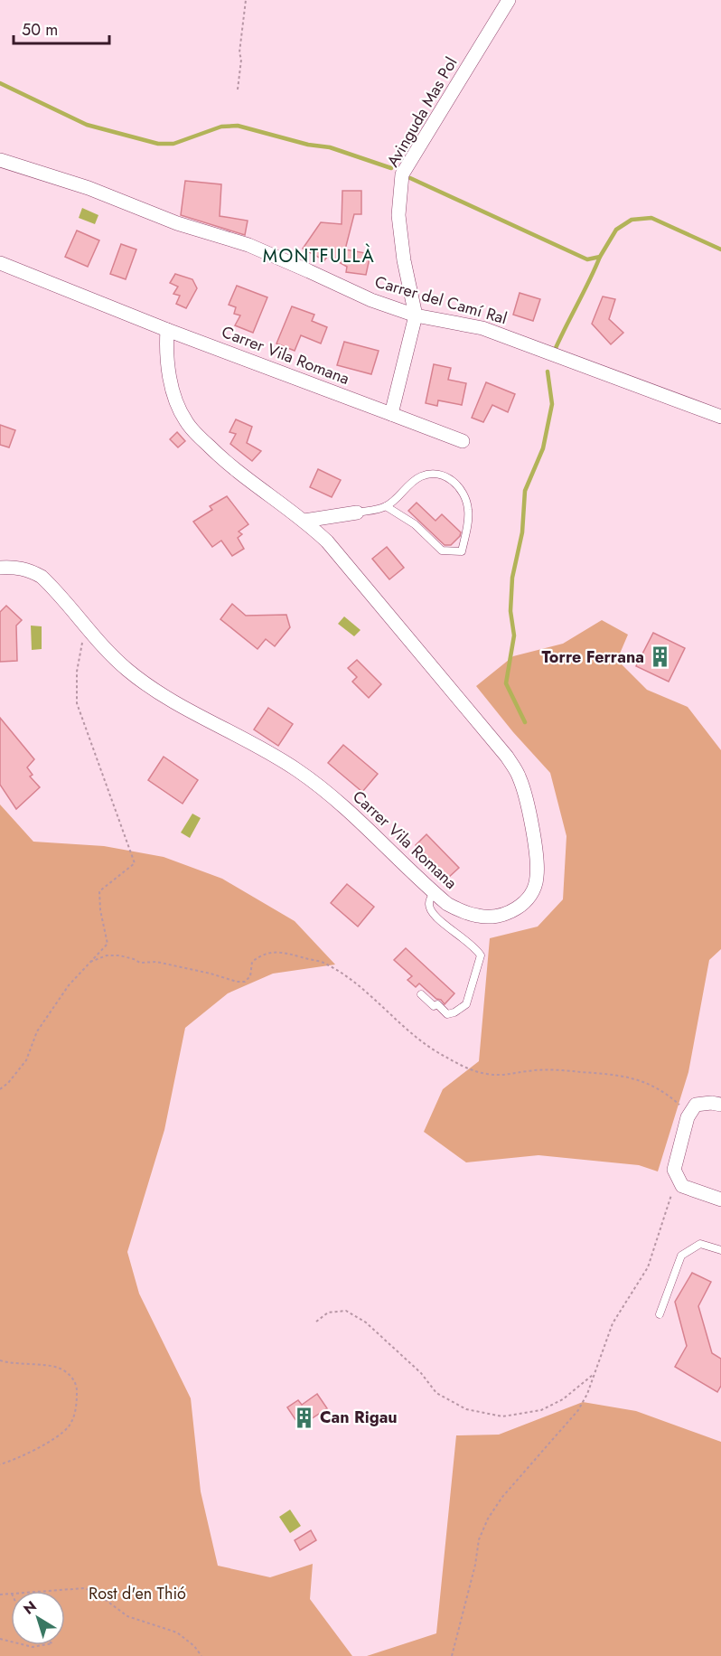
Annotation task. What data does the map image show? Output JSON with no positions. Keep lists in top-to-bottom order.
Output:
{
  "streets": {
    "street": ["Avinguda Mas Pol", "Carrer del Camí Ral", "Carrer Vila Romana"]
  },
  "crossings": [
    ["Avinguda Mas Pol", "Carrer del Camí Ral"]
  ],
  "districts": ["MONTFULLÀ"],
  "parks": ["Rost d'en Thió"],
  "places": {
    "building": ["Torre Ferrana", "Can Rigau"]
  },
  "scale_bar": "50 m",
  "north": "top left"
}
